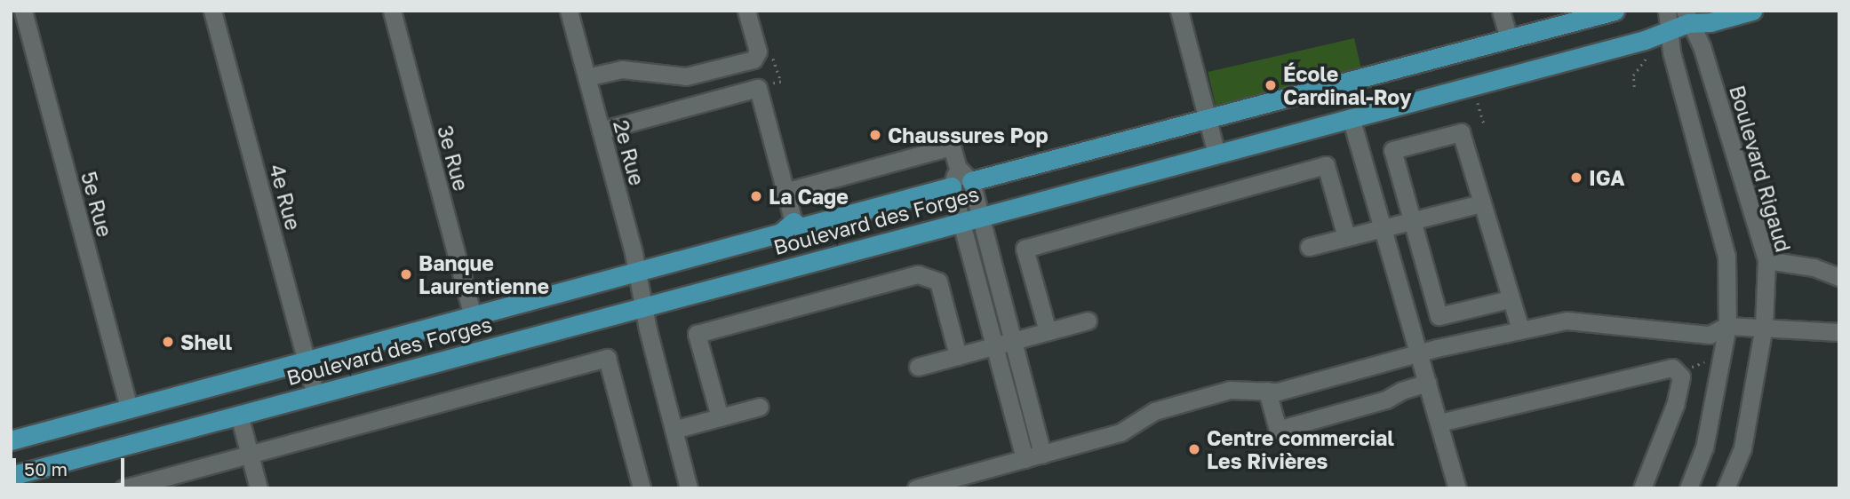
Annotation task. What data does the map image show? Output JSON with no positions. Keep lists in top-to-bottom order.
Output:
{
  "streets": {
    "main road": ["Boulevard des Forges"],
    "street": [
      "2e Rue",
      "3e Rue",
      "Boulevard Rigaud",
      "4e Rue",
      "5e Rue"
    ]
  },
  "crossings": [
    ["2e Rue", "Boulevard des Forges"],
    ["3e Rue", "Boulevard des Forges"],
    ["Boulevard Rigaud", "Boulevard des Forges"],
    ["4e Rue", "Boulevard des Forges"],
    ["5e Rue", "Boulevard des Forges"]
  ],
  "places": [
    "École Cardinal-Roy",
    "Chaussures Pop",
    "IGA",
    "La Cage",
    "Banque Laurentienne",
    "Shell",
    "Centre commercial Les Rivières"
  ],
  "scale_bar": "50 m"
}
